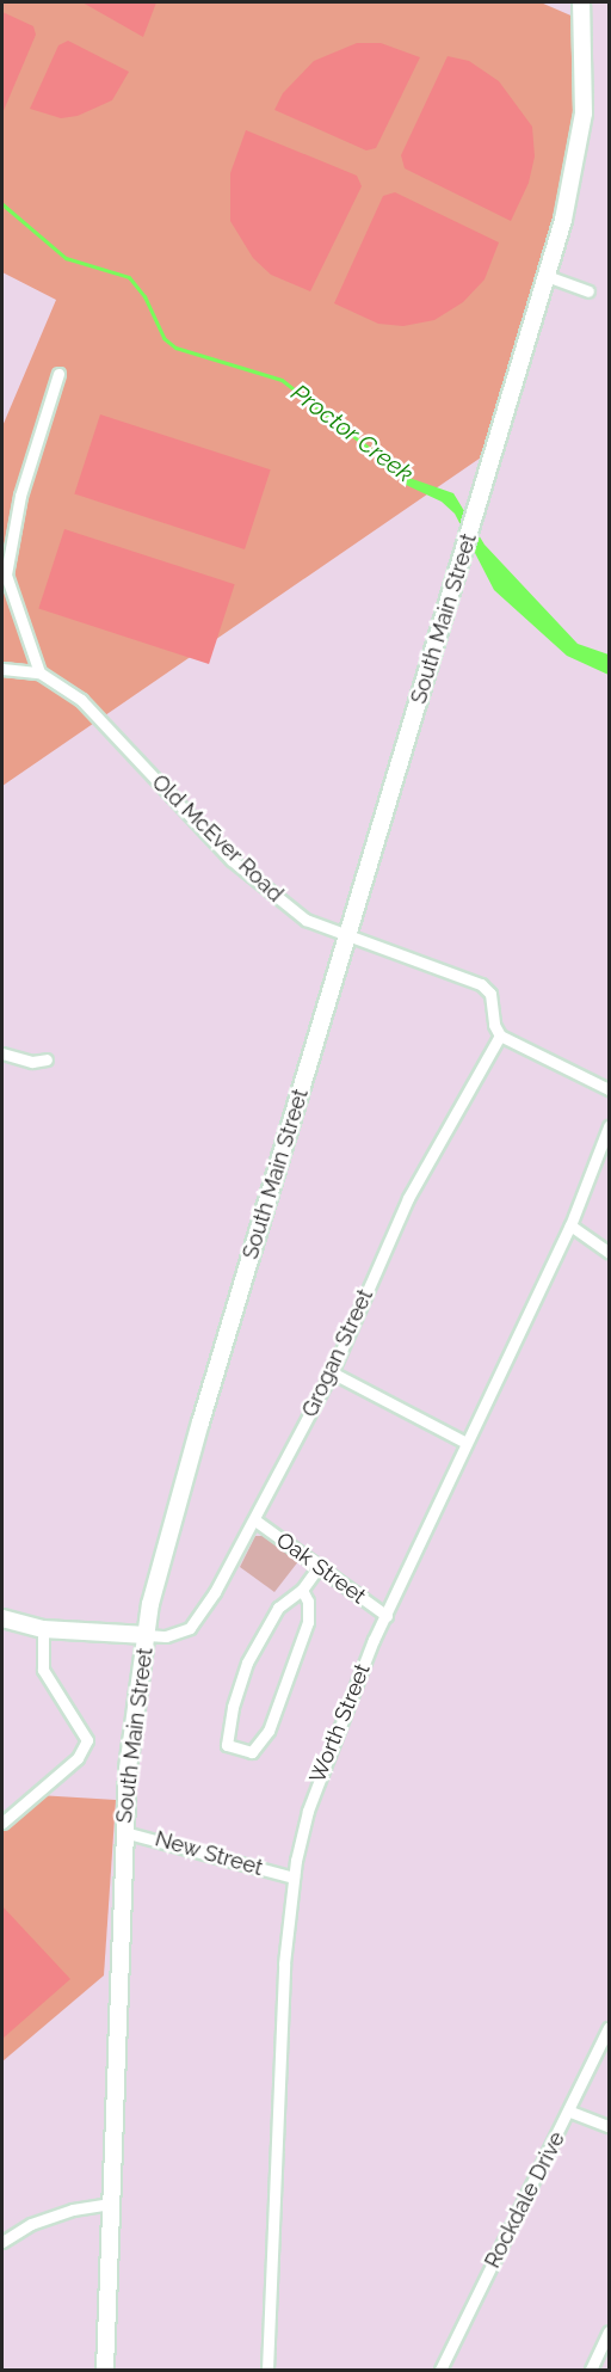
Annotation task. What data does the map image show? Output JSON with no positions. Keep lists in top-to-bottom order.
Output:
{
  "streets": {
    "main road": ["South Main Street"],
    "street": [
      "Old McEver Road",
      "Grogan Street",
      "Oak Street",
      "Worth Street",
      "New Street",
      "Rockdale Drive"
    ]
  },
  "crossings": [
    ["South Main Street", "Old McEver Road"],
    ["South Main Street", "Grogan Street"],
    ["South Main Street", "New Street"],
    ["Old McEver Road", "Grogan Street"],
    ["Grogan Street", "Oak Street"],
    ["Oak Street", "Worth Street"],
    ["Worth Street", "New Street"]
  ],
  "water": ["Proctor Creek"]
}
